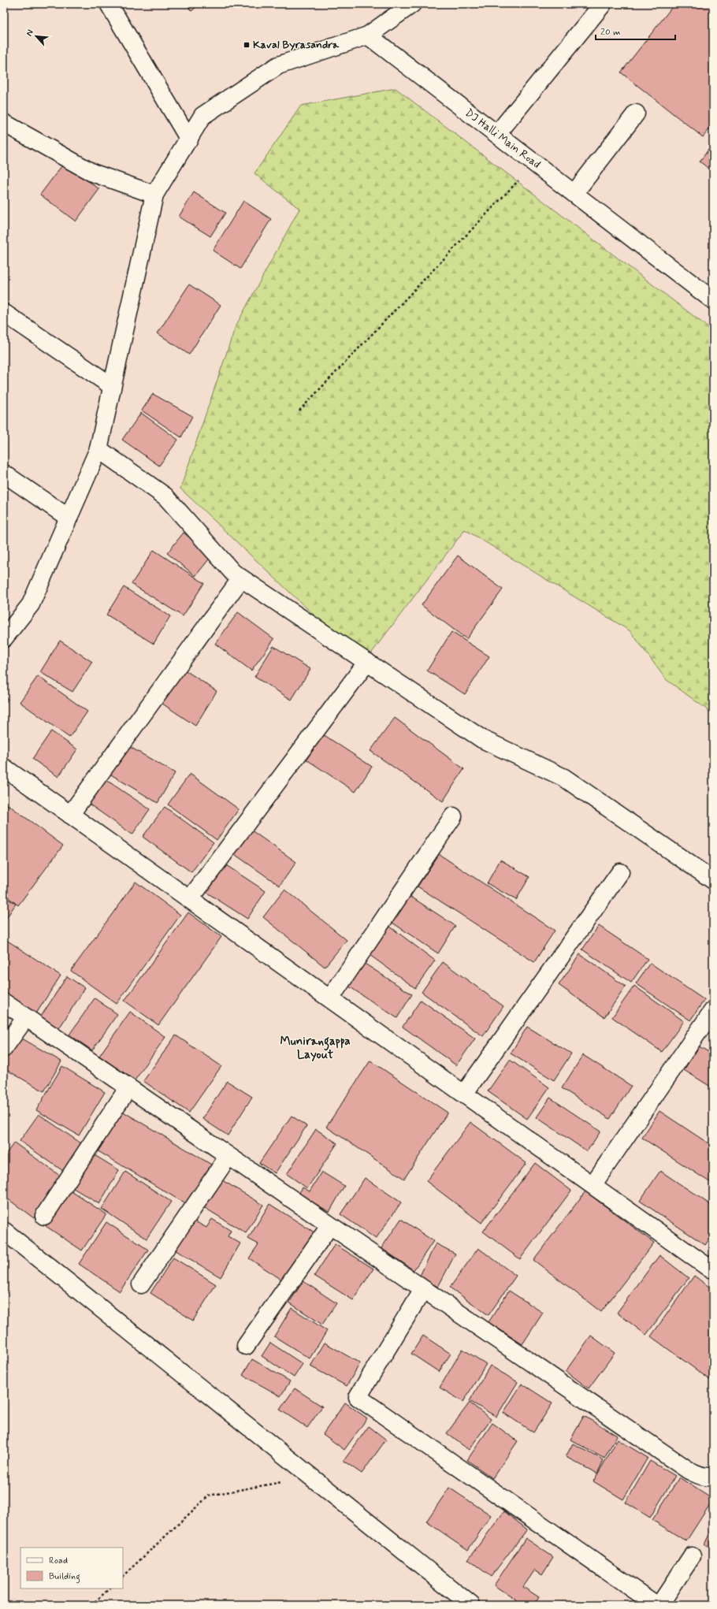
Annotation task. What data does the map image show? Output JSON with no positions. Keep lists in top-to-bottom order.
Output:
{
  "streets": {
    "street": ["DJ Halli Main Road"]
  },
  "districts": ["Munirangappa Layout"],
  "places": {
    "transit": ["Kaval Byrasandra"]
  },
  "legend": ["Road", "Building"],
  "scale_bar": "20 m",
  "north": "top left"
}
